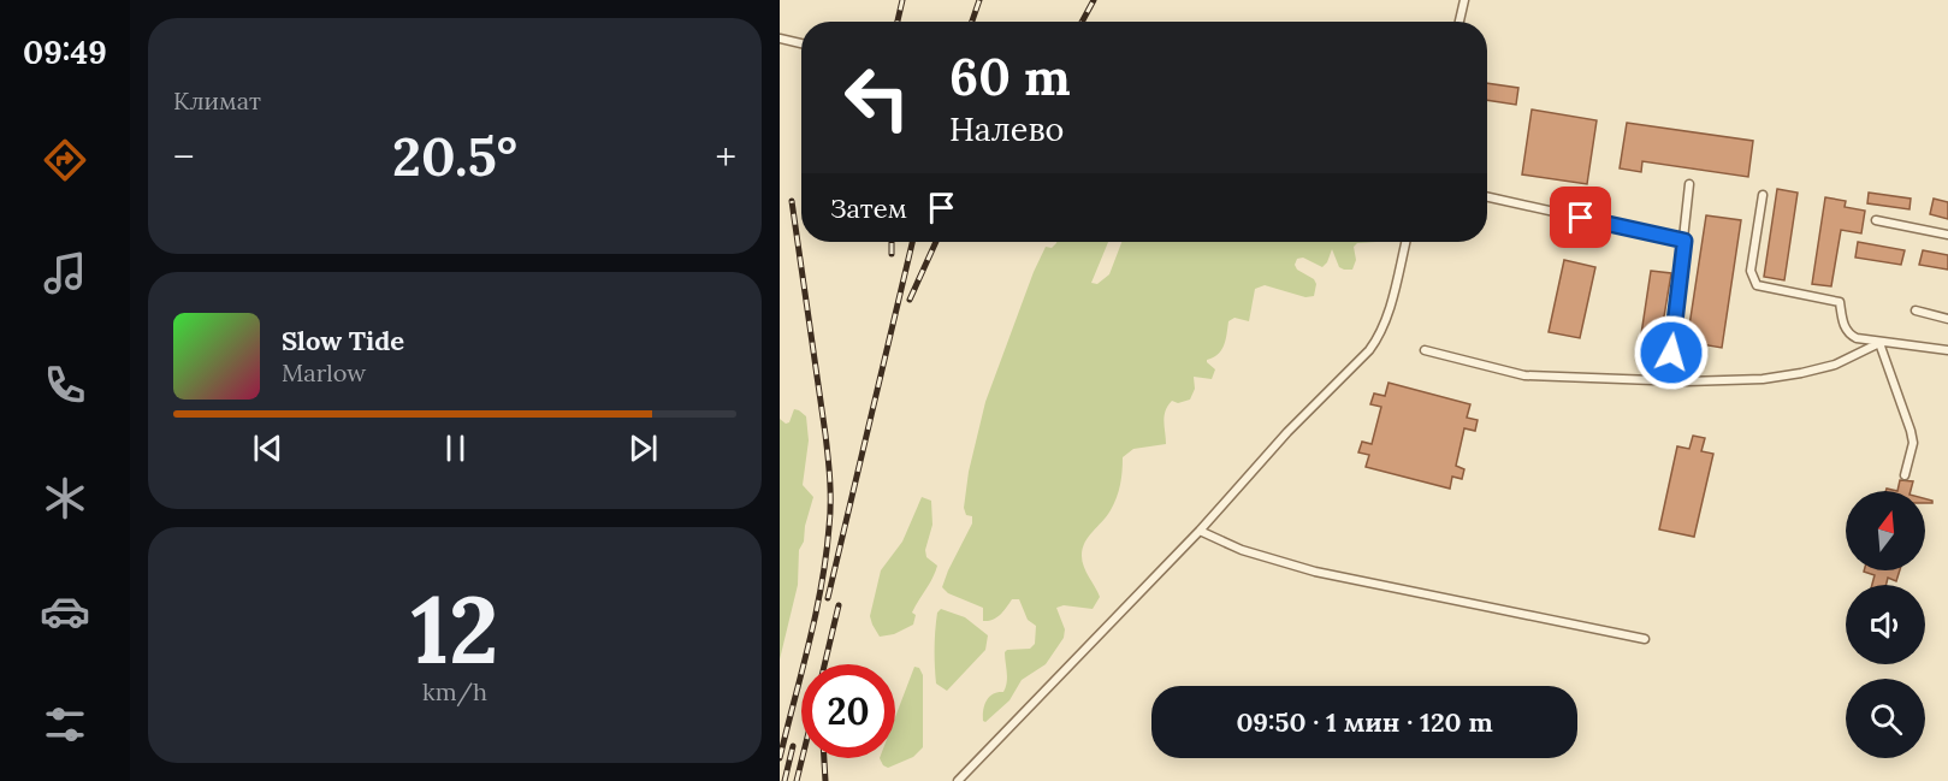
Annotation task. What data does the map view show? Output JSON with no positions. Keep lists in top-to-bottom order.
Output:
{
  "north": "top",
  "page": {
    "tabs": "09:49",
    "tile": [
      "Климат",
      ["12", "km/h"]
    ],
    "turn": ["60 m", "Налево"],
    "heat": ["−", "20.5°", "+"],
    "then": "Затем",
    "song": ["Slow Tide", "Marlow"],
    "limit": "20",
    "trip": "09:50 · 1 мин · 120 m"
  }
}
